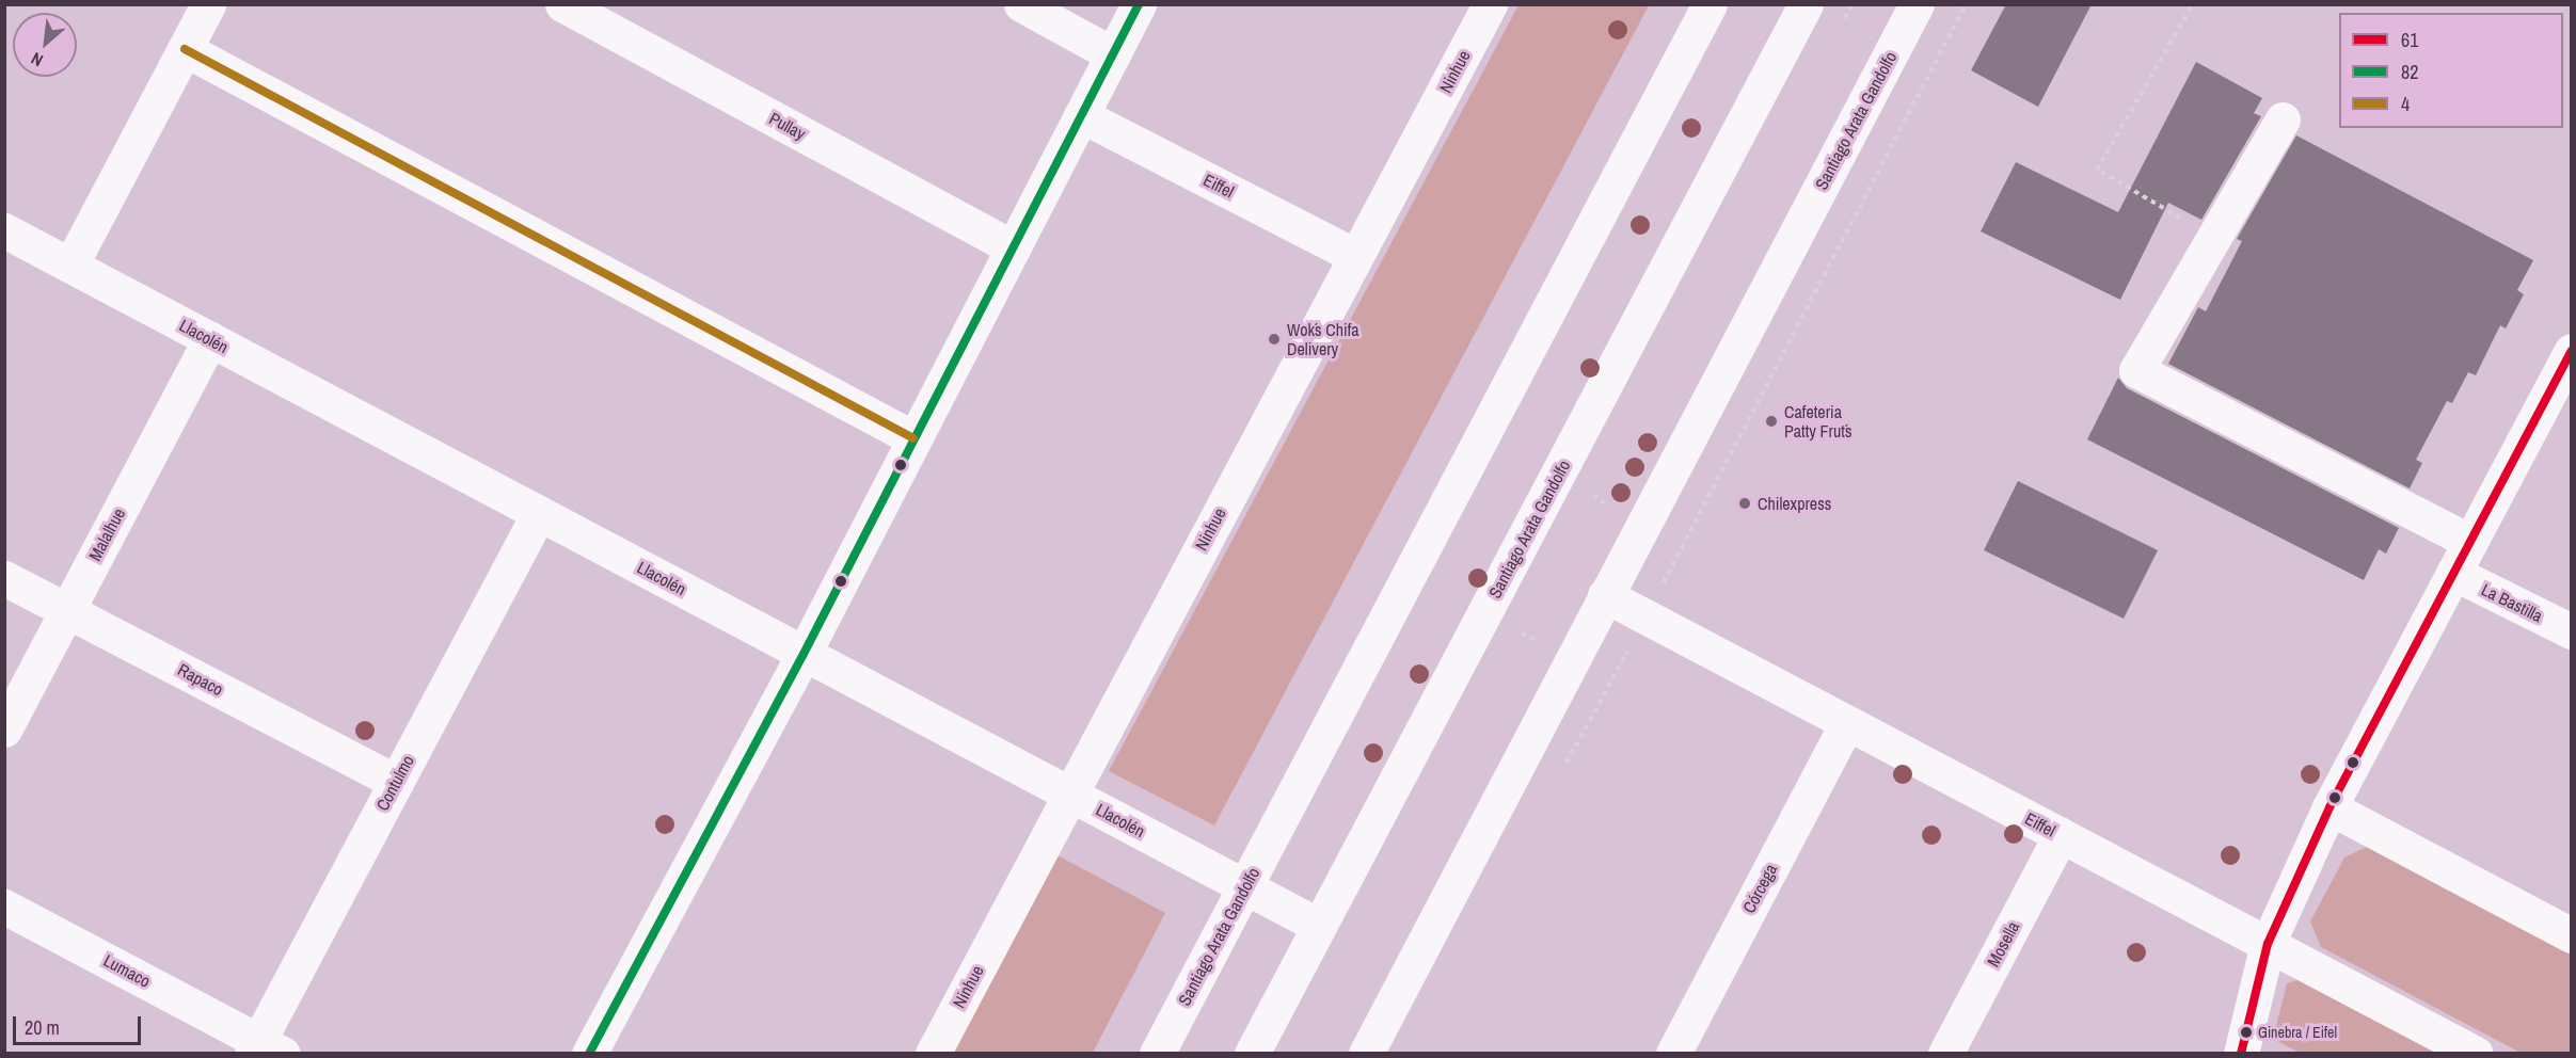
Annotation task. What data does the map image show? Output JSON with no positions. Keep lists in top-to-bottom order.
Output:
{
  "streets": {
    "street": [
      "Ninhue",
      "Santiago Arata Gandolfo",
      "Pullay",
      "Eiffel",
      "Llacolén",
      "Malalhue",
      "La Bastilla",
      "Rapaco",
      "Contulmo",
      "Córcega",
      "Mosella",
      "Lumaco"
    ]
  },
  "crossings": [
    ["Ninhue", "Eiffel"],
    ["Ninhue", "Llacolén"],
    ["Santiago Arata Gandolfo", "Eiffel"],
    ["Santiago Arata Gandolfo", "Llacolén"],
    ["Eiffel", "Córcega"],
    ["Eiffel", "Mosella"],
    ["Llacolén", "Malalhue"],
    ["Llacolén", "Contulmo"],
    ["Malalhue", "Rapaco"],
    ["Rapaco", "Contulmo"],
    ["Contulmo", "Lumaco"]
  ],
  "places": [
    "Wok´s Chifa Delivery",
    "Cafeteria Patty Frut´s",
    "Chilexpress",
    "Ginebra / Eifel"
  ],
  "lines": ["transit line 82", "transit line 4", "transit line 61"],
  "legend": ["61", "82", "4"],
  "scale_bar": "20 m",
  "north": "bottom left"
}
